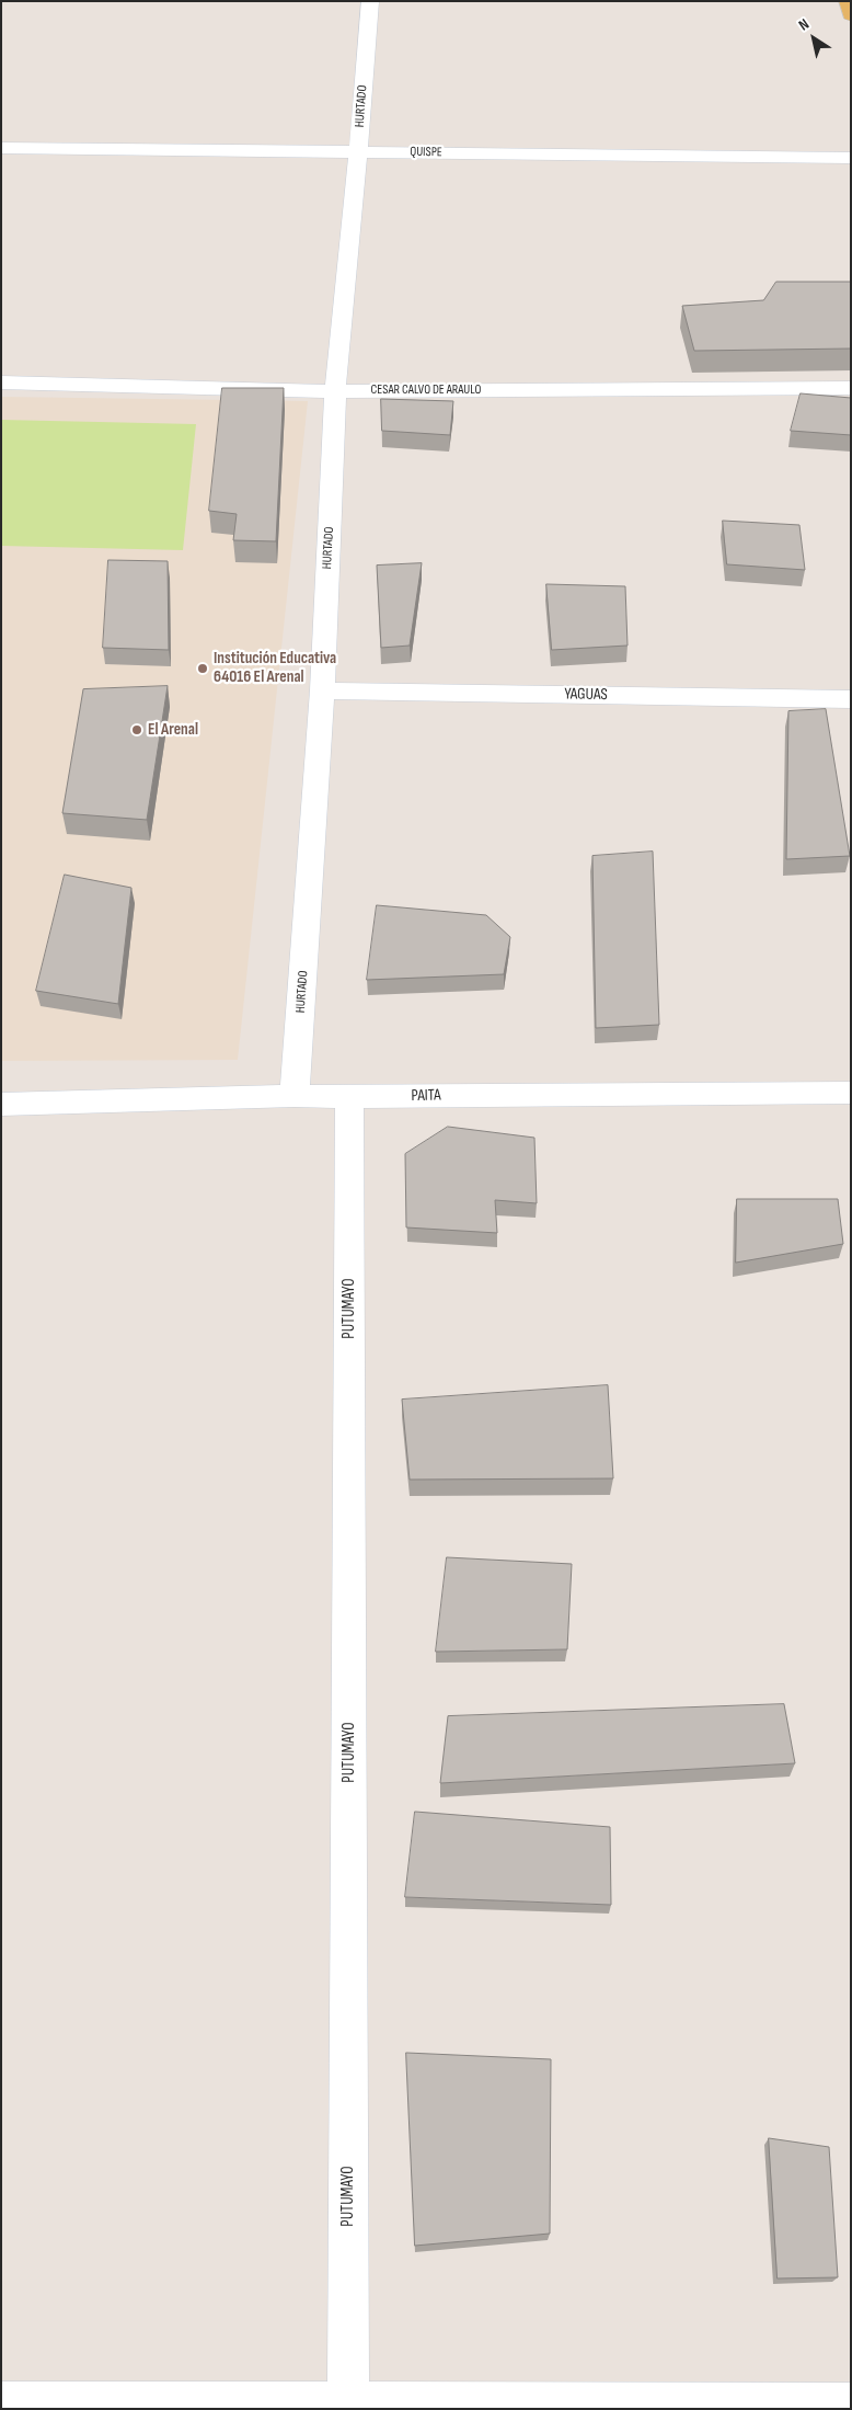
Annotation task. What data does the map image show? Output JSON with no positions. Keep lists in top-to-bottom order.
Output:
{
  "streets": {
    "street": [
      "HURTADO",
      "QUISPE",
      "CESAR CALVO DE ARAULO",
      "YAGUAS",
      "PAITA",
      "PUTUMAYO"
    ]
  },
  "crossings": [
    ["HURTADO", "QUISPE"],
    ["HURTADO", "CESAR CALVO DE ARAULO"],
    ["HURTADO", "YAGUAS"],
    ["HURTADO", "PAITA"],
    ["PAITA", "PUTUMAYO"]
  ],
  "places": ["Institución Educativa 64016 El Arenal", "El Arenal"],
  "north": "top left"
}
